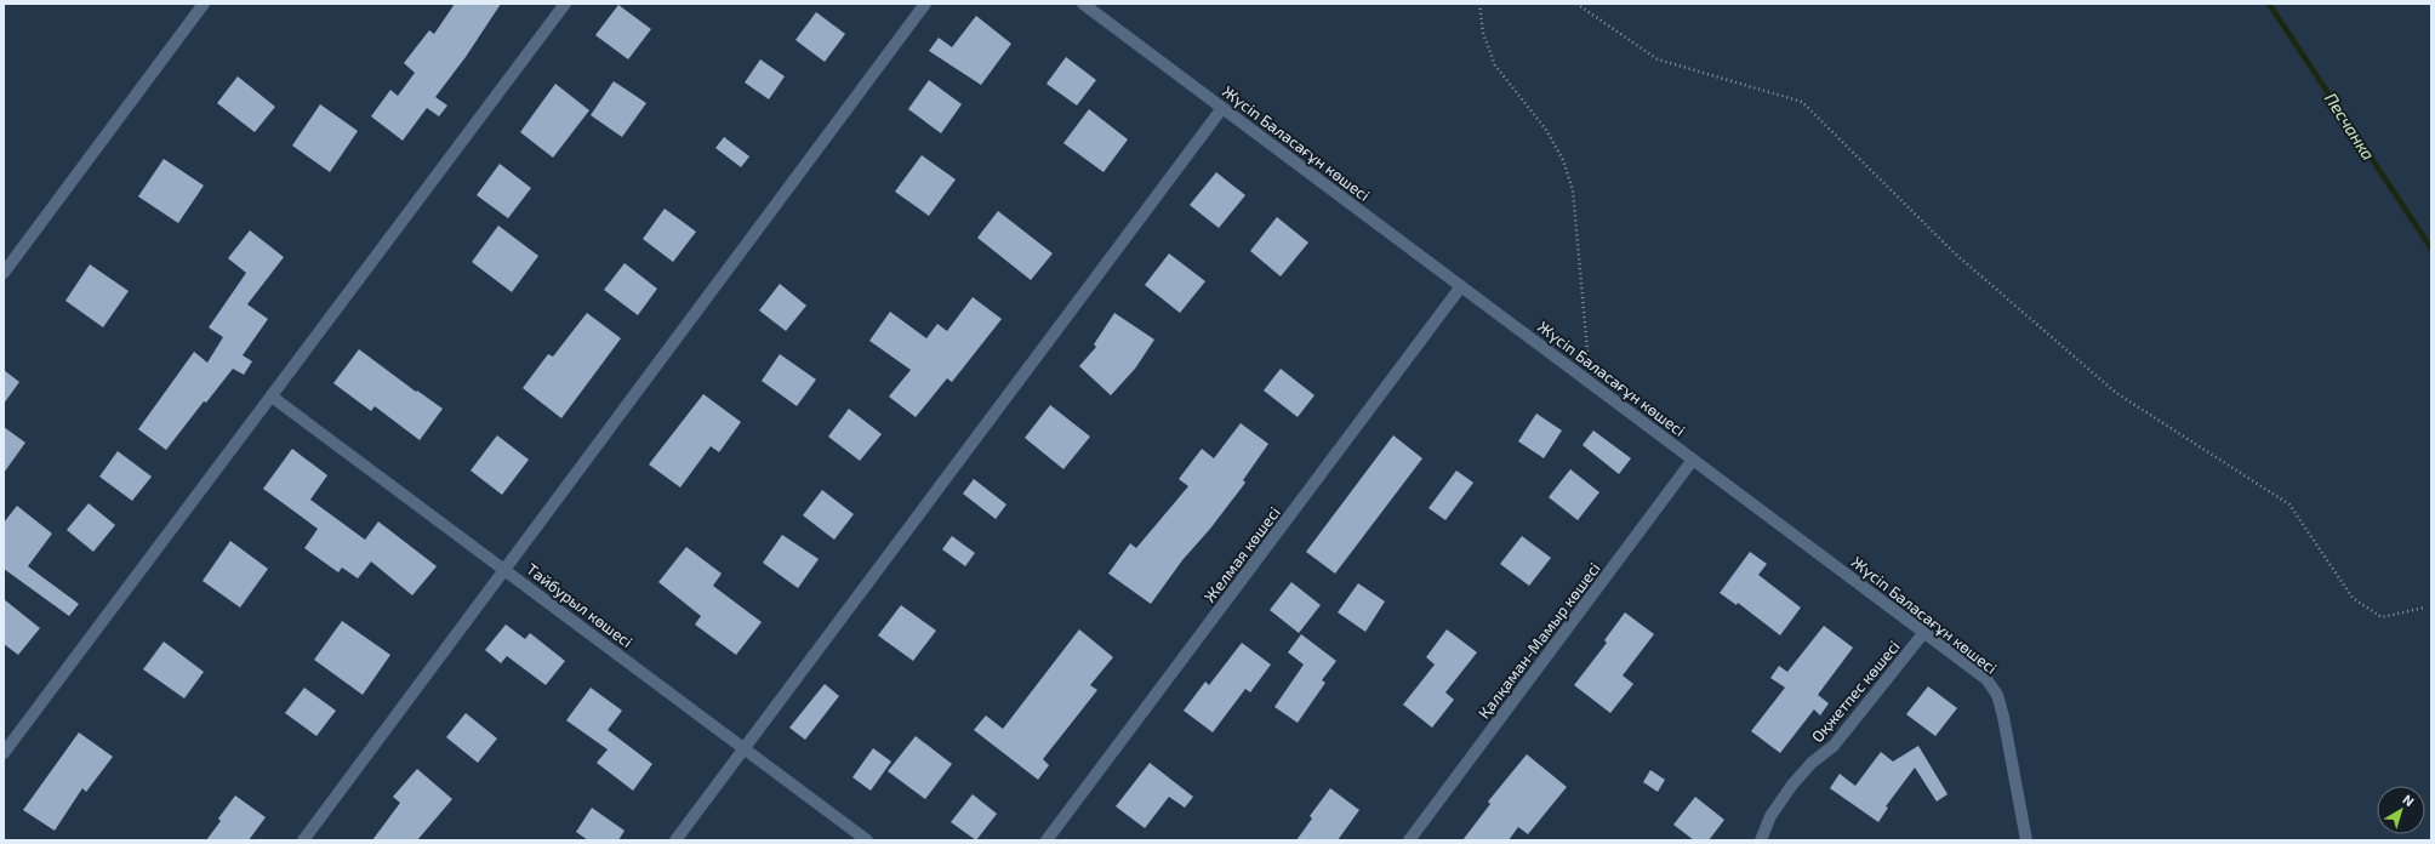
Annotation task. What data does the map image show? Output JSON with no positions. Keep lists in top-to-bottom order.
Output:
{
  "streets": {
    "street": [
      "Жүсіп Баласағұн көшесі",
      "Желмая көшесі",
      "Тайбурыл көшесі",
      "Қалқаман-Мамыр көшесі",
      "Оқжетпес көшесі"
    ]
  },
  "crossings": [
    ["Жүсіп Баласағұн көшесі", "Желмая көшесі"],
    ["Жүсіп Баласағұн көшесі", "Қалқаман-Мамыр көшесі"],
    ["Жүсіп Баласағұн көшесі", "Оқжетпес көшесі"]
  ],
  "water": ["Песчанка"],
  "north": "top right"
}
